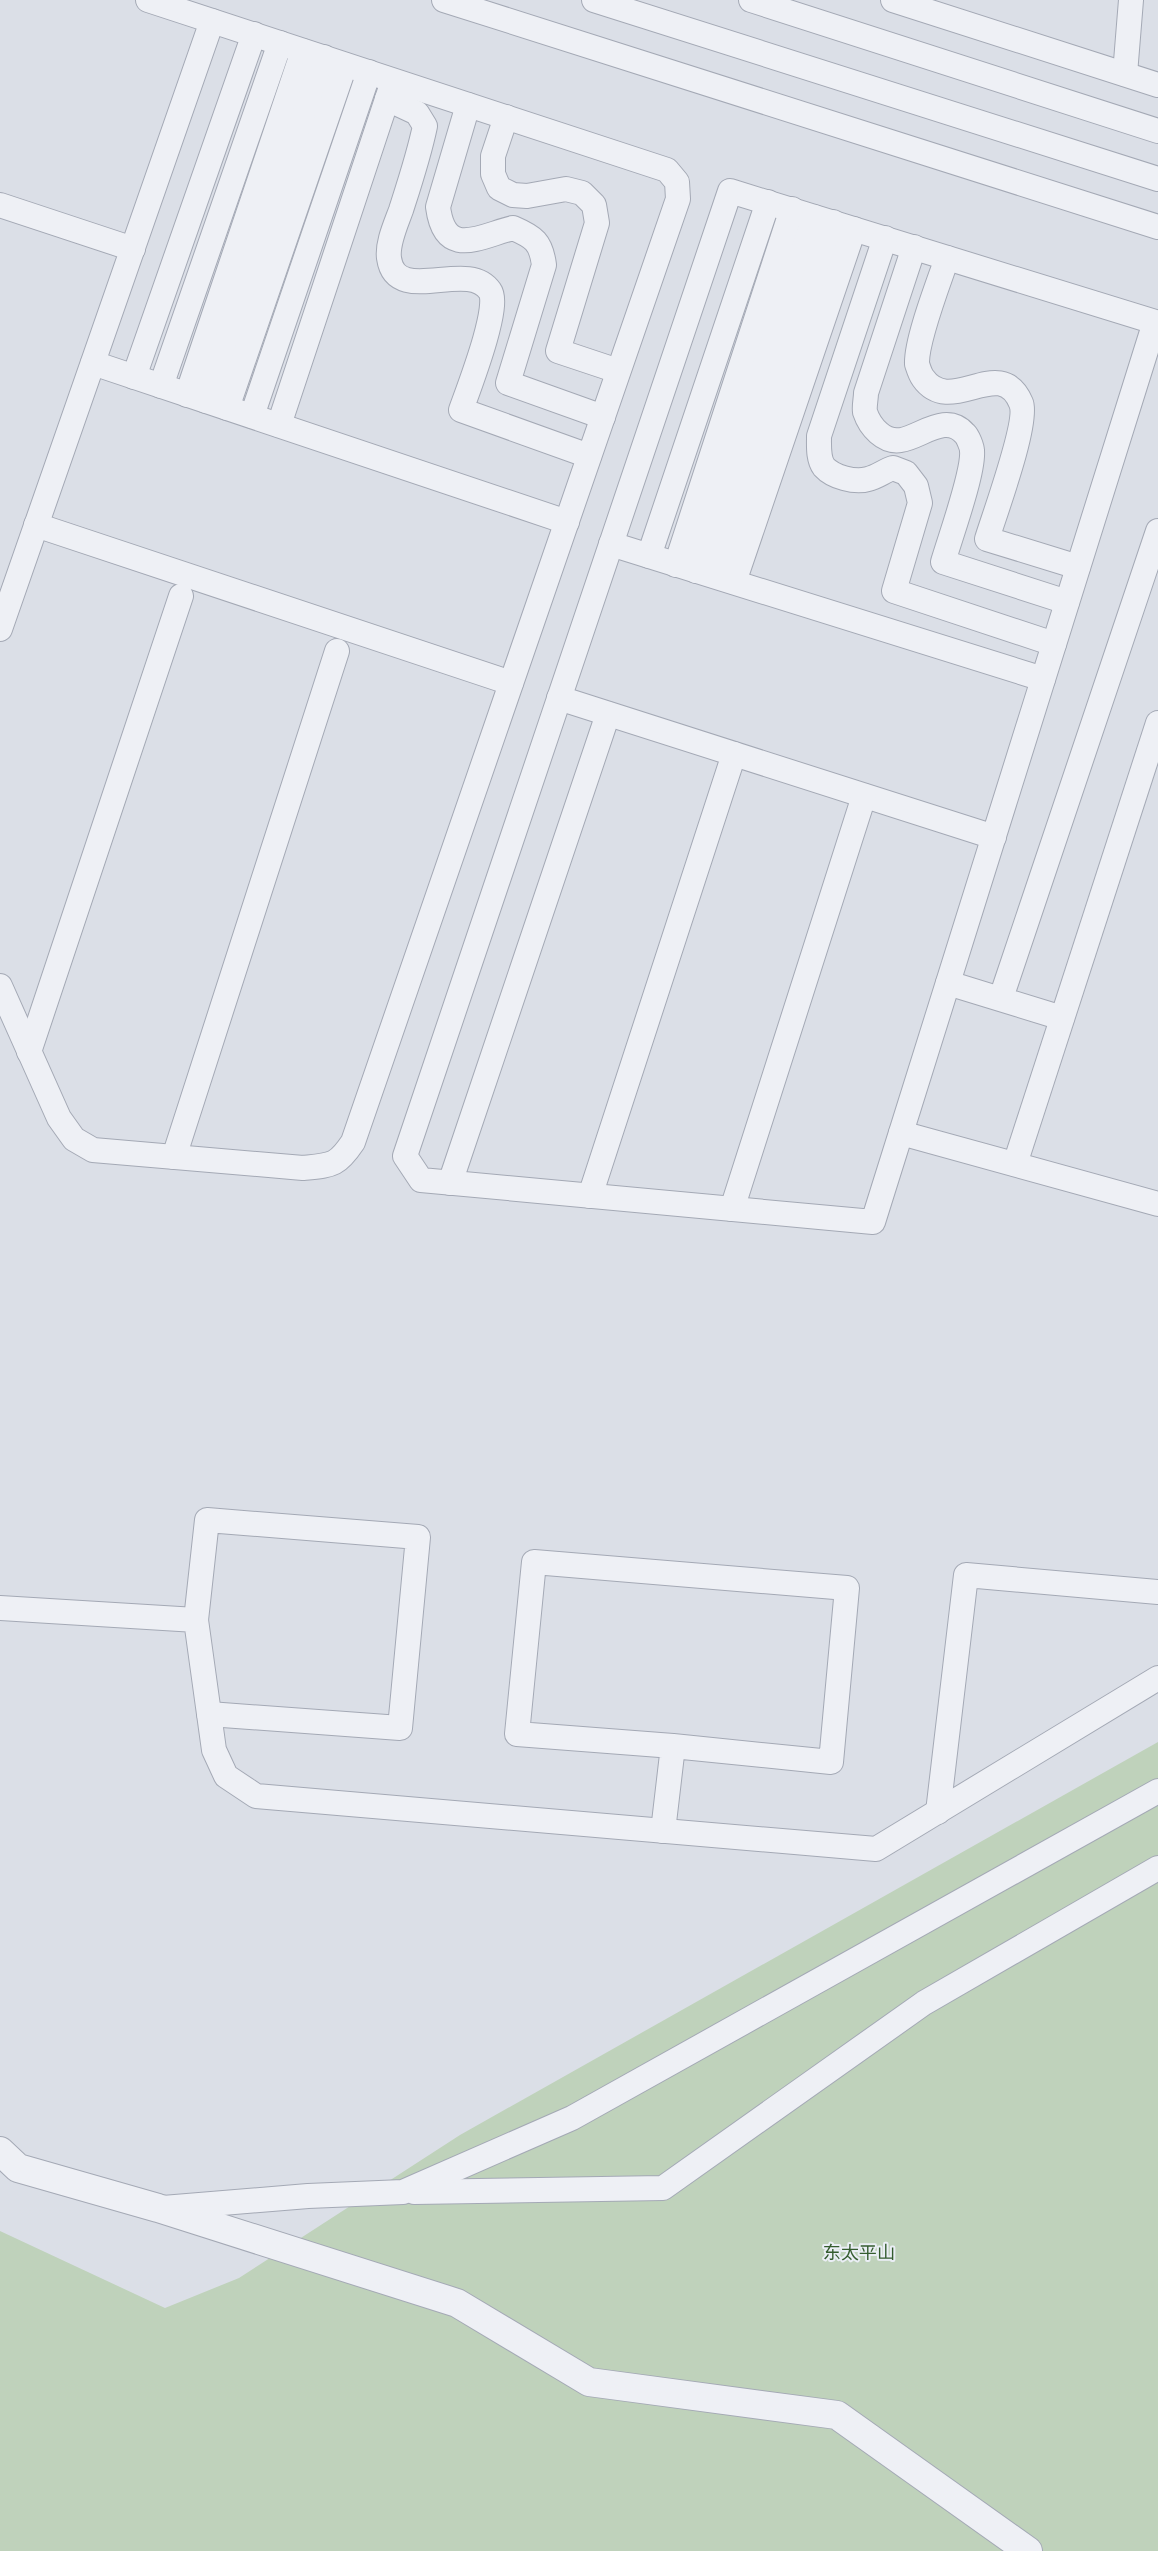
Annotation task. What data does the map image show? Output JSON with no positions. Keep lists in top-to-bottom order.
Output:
{
  "parks": ["东太平山"]
}
